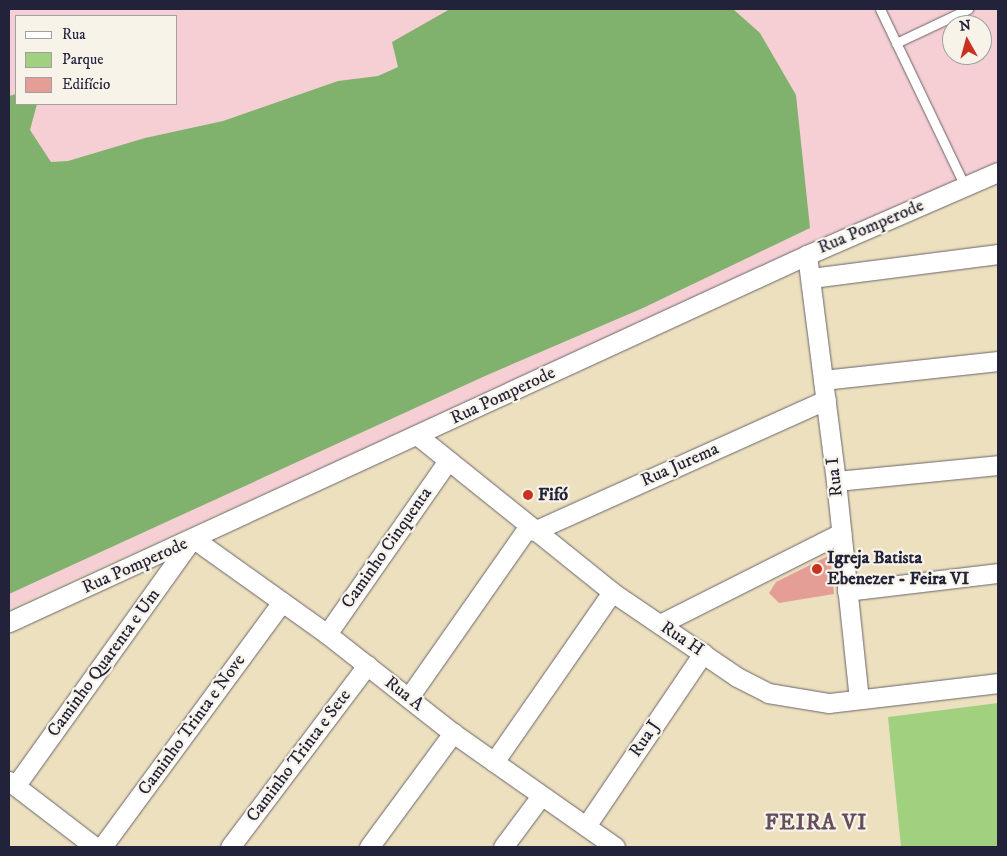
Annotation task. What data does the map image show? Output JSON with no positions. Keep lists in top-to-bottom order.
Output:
{
  "streets": {
    "street": [
      "Rua Pomperode",
      "Rua Jurema",
      "Rua I",
      "Caminho Cinquenta",
      "Rua H",
      "Caminho Quarenta e Um",
      "Rua A",
      "Caminho Trinta e Nove",
      "Rua J",
      "Caminho Trinta e Sete"
    ]
  },
  "crossings": [
    ["Rua Pomperode", "Rua I"],
    ["Rua Pomperode", "Rua H"],
    ["Rua Pomperode", "Caminho Quarenta e Um"],
    ["Rua Pomperode", "Rua A"],
    ["Rua Jurema", "Rua I"],
    ["Rua Jurema", "Rua H"],
    ["Rua I", "Rua H"],
    ["Caminho Cinquenta", "Rua H"],
    ["Caminho Cinquenta", "Rua A"],
    ["Rua H", "Rua J"],
    ["Caminho Quarenta e Um", "Rua A"],
    ["Rua A", "Caminho Trinta e Nove"],
    ["Rua A", "Rua J"],
    ["Rua A", "Caminho Trinta e Sete"]
  ],
  "districts": ["FEIRA VI"],
  "places": ["Fifó", "Igreja Batista Ebenezer - Feira VI"],
  "legend": ["Rua", "Parque", "Edifício"],
  "north": "top"
}
